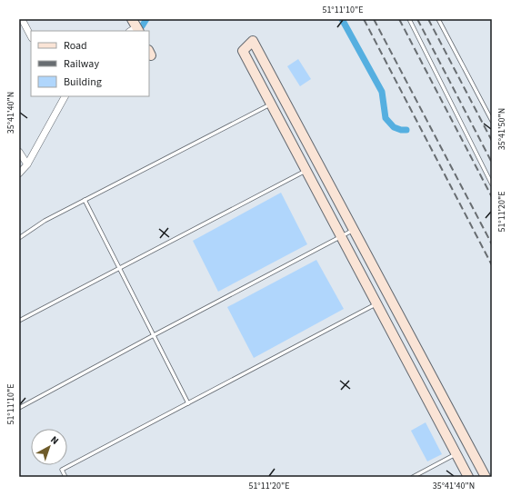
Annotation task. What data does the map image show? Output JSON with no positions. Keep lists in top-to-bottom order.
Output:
{
  "legend": ["Road", "Railway", "Building"],
  "north": "top right",
  "coordinates": [
    "51°11'10\"E",
    "35°41'40\"N",
    "35°41'50\"N",
    "51°11'20\"E"
  ]
}
